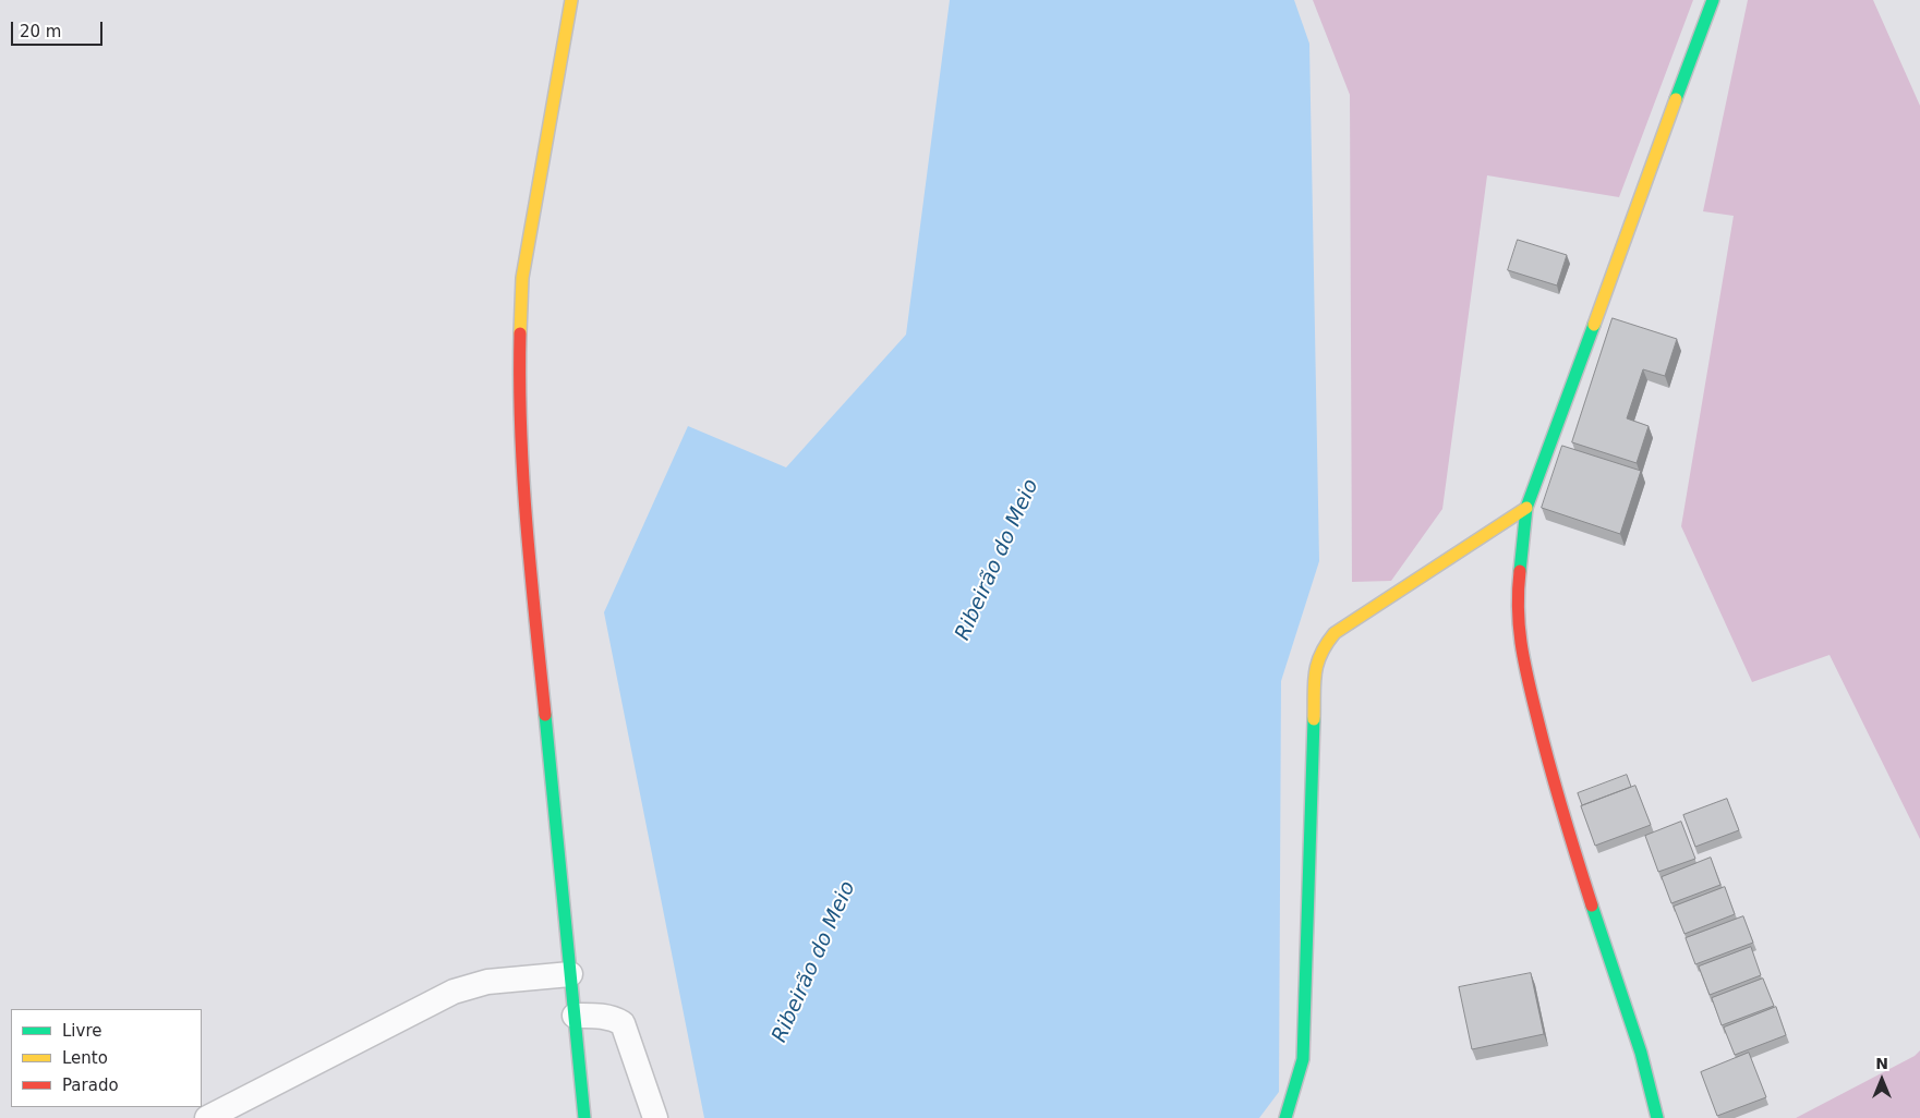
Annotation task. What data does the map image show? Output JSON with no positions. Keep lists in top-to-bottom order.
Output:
{
  "water": ["Ribeirão do Meio"],
  "legend": ["Livre", "Lento", "Parado"],
  "scale_bar": "20 m",
  "north": "top"
}
